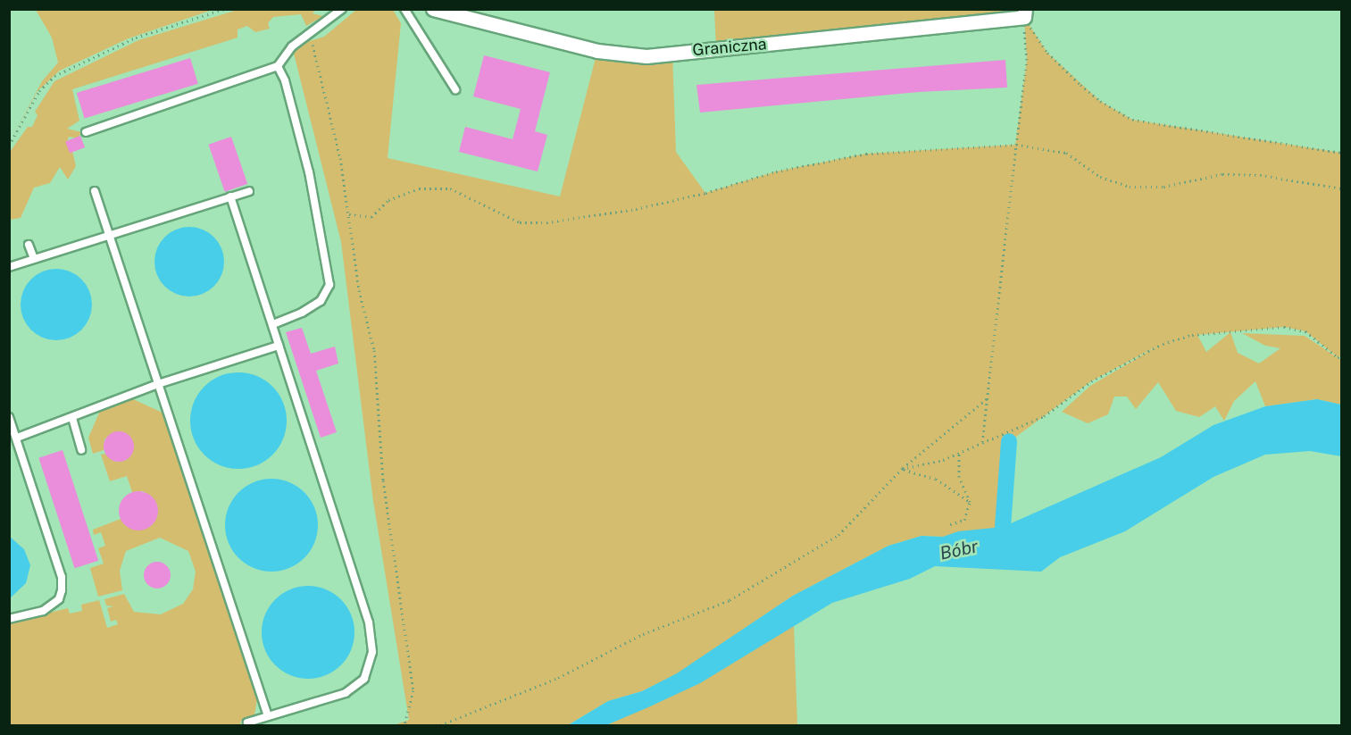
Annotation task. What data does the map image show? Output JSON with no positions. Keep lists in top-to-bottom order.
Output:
{
  "streets": {
    "street": ["Graniczna"]
  },
  "water": ["Bóbr"]
}
